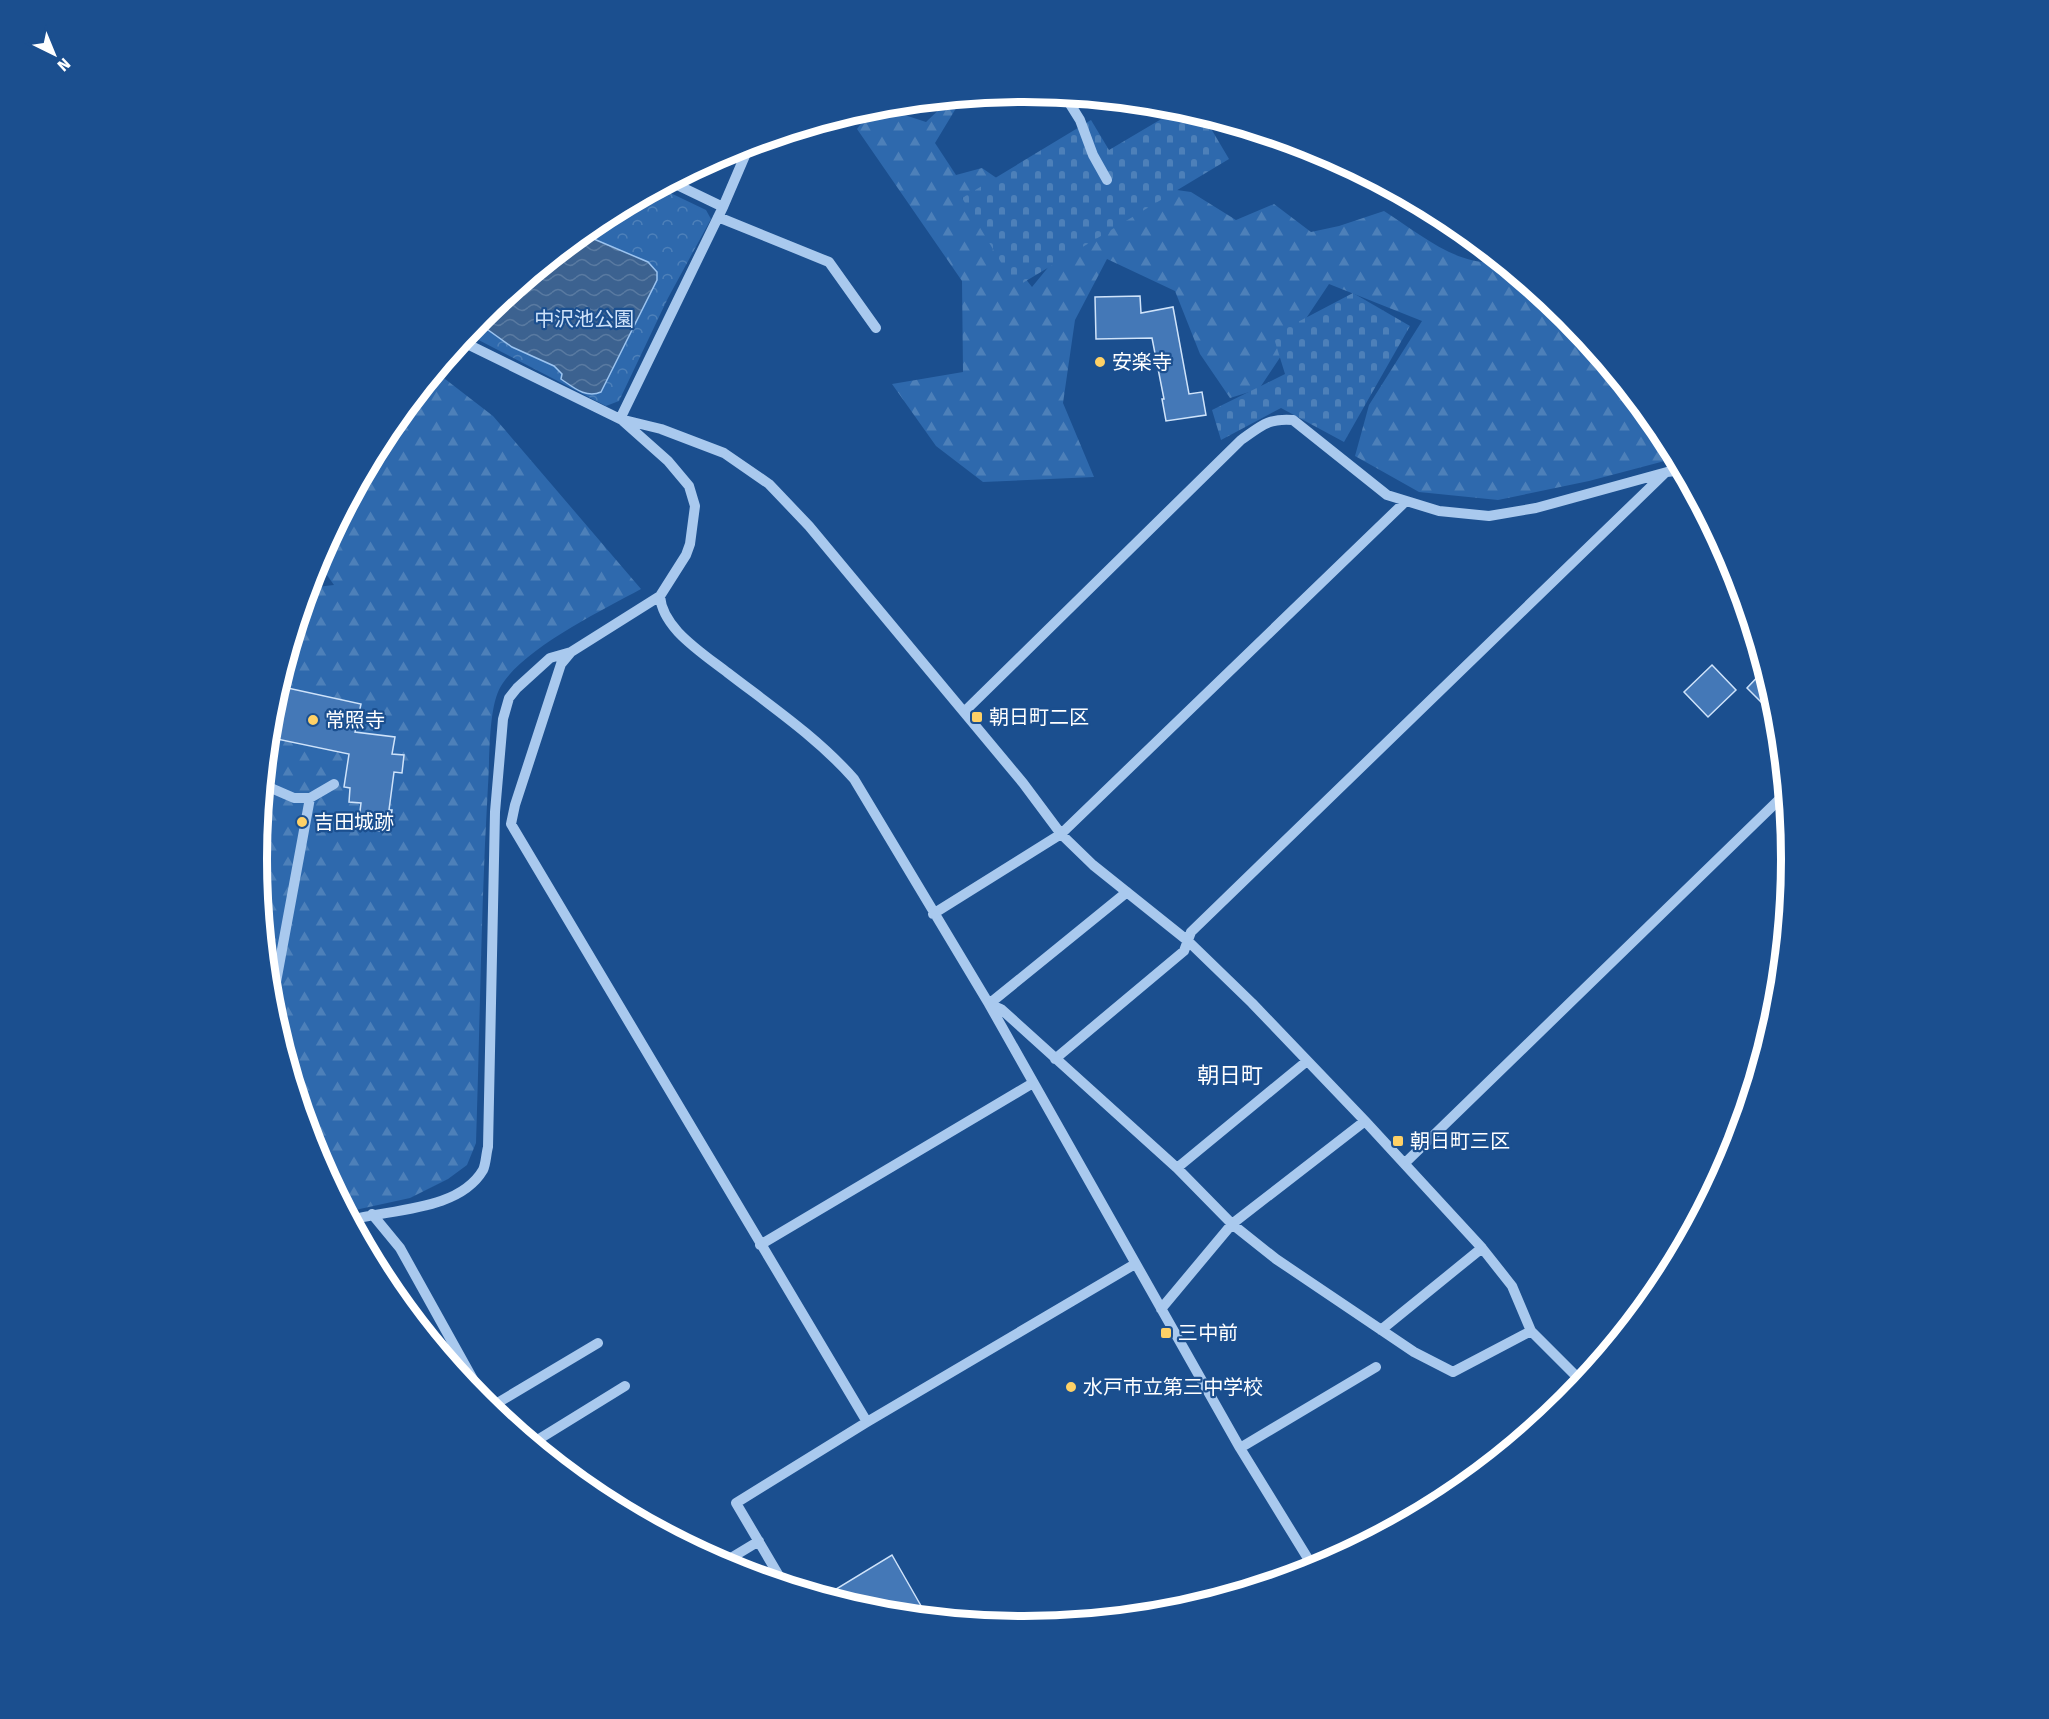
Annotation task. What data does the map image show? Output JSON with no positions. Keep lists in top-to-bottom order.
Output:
{
  "districts": ["朝日町"],
  "parks": ["中沢池公園"],
  "places": {
    "other": [
      "安楽寺",
      "常照寺",
      "吉田城跡",
      "水戸市立第三中学校"
    ],
    "transit": ["朝日町二区", "朝日町三区", "三中前"]
  },
  "north": "bottom right"
}
